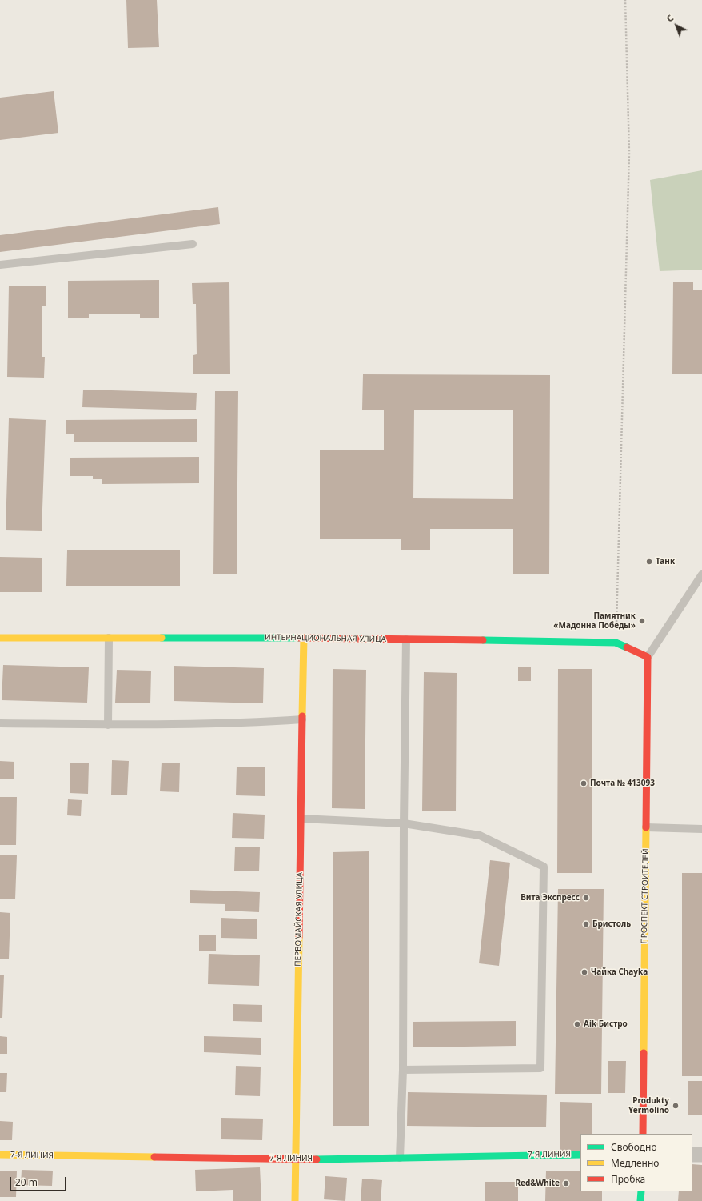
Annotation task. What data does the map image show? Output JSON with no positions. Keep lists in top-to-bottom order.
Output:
{
  "streets": {
    "street": [
      "ИНТЕРНАЦИОНАЛЬНАЯ УЛИЦА",
      "ПРОСПЕКТ СТРОИТЕЛЕЙ",
      "ПЕРВОМАЙСКАЯ УЛИЦА",
      "7-Я ЛИНИЯ"
    ]
  },
  "crossings": [
    ["ИНТЕРНАЦИОНАЛЬНАЯ УЛИЦА", "ПРОСПЕКТ СТРОИТЕЛЕЙ"],
    ["ИНТЕРНАЦИОНАЛЬНАЯ УЛИЦА", "ПЕРВОМАЙСКАЯ УЛИЦА"],
    ["ПЕРВОМАЙСКАЯ УЛИЦА", "7-Я ЛИНИЯ"]
  ],
  "places": [
    "Танк",
    "Памятник «Мадонна Победы»",
    "Почта № 413093",
    "Вита Экспресс",
    "Бристоль",
    "Чайка Chayka",
    "Aik Бистро",
    "Produkty Yermolino",
    "Red&White"
  ],
  "legend": ["Свободно", "Медленно", "Пробка"],
  "scale_bar": "20 m",
  "north": "top left"
}
